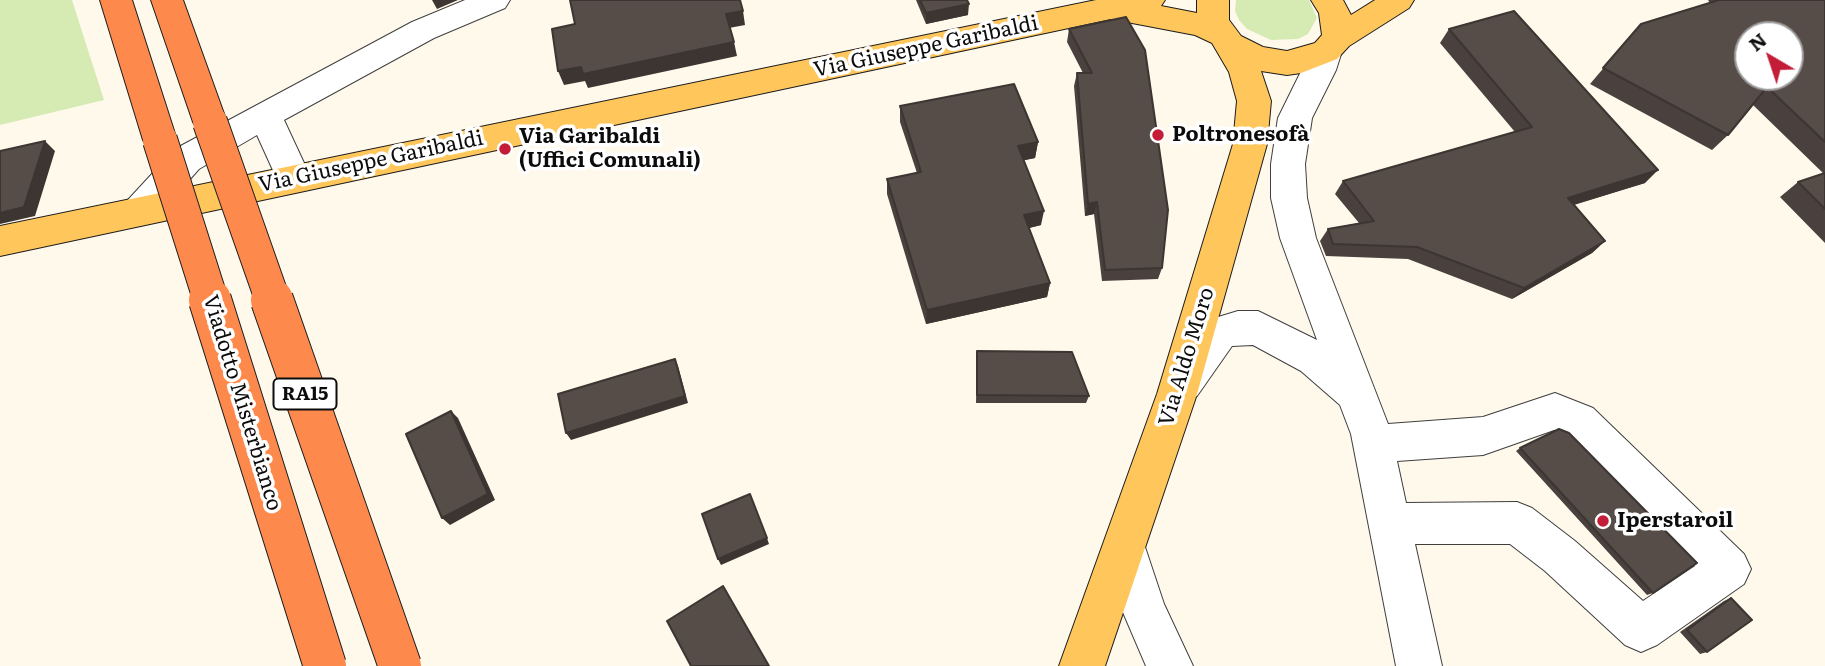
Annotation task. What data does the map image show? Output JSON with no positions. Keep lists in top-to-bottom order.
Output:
{
  "streets": {
    "highway": ["RA15", "Viadotto Misterbianco"],
    "main road": ["Via Giuseppe Garibaldi", "Via Aldo Moro"]
  },
  "places": ["Poltronesofà", "Via Garibaldi (Uffici Comunali)", "Iperstaroil"],
  "north": "top left"
}
